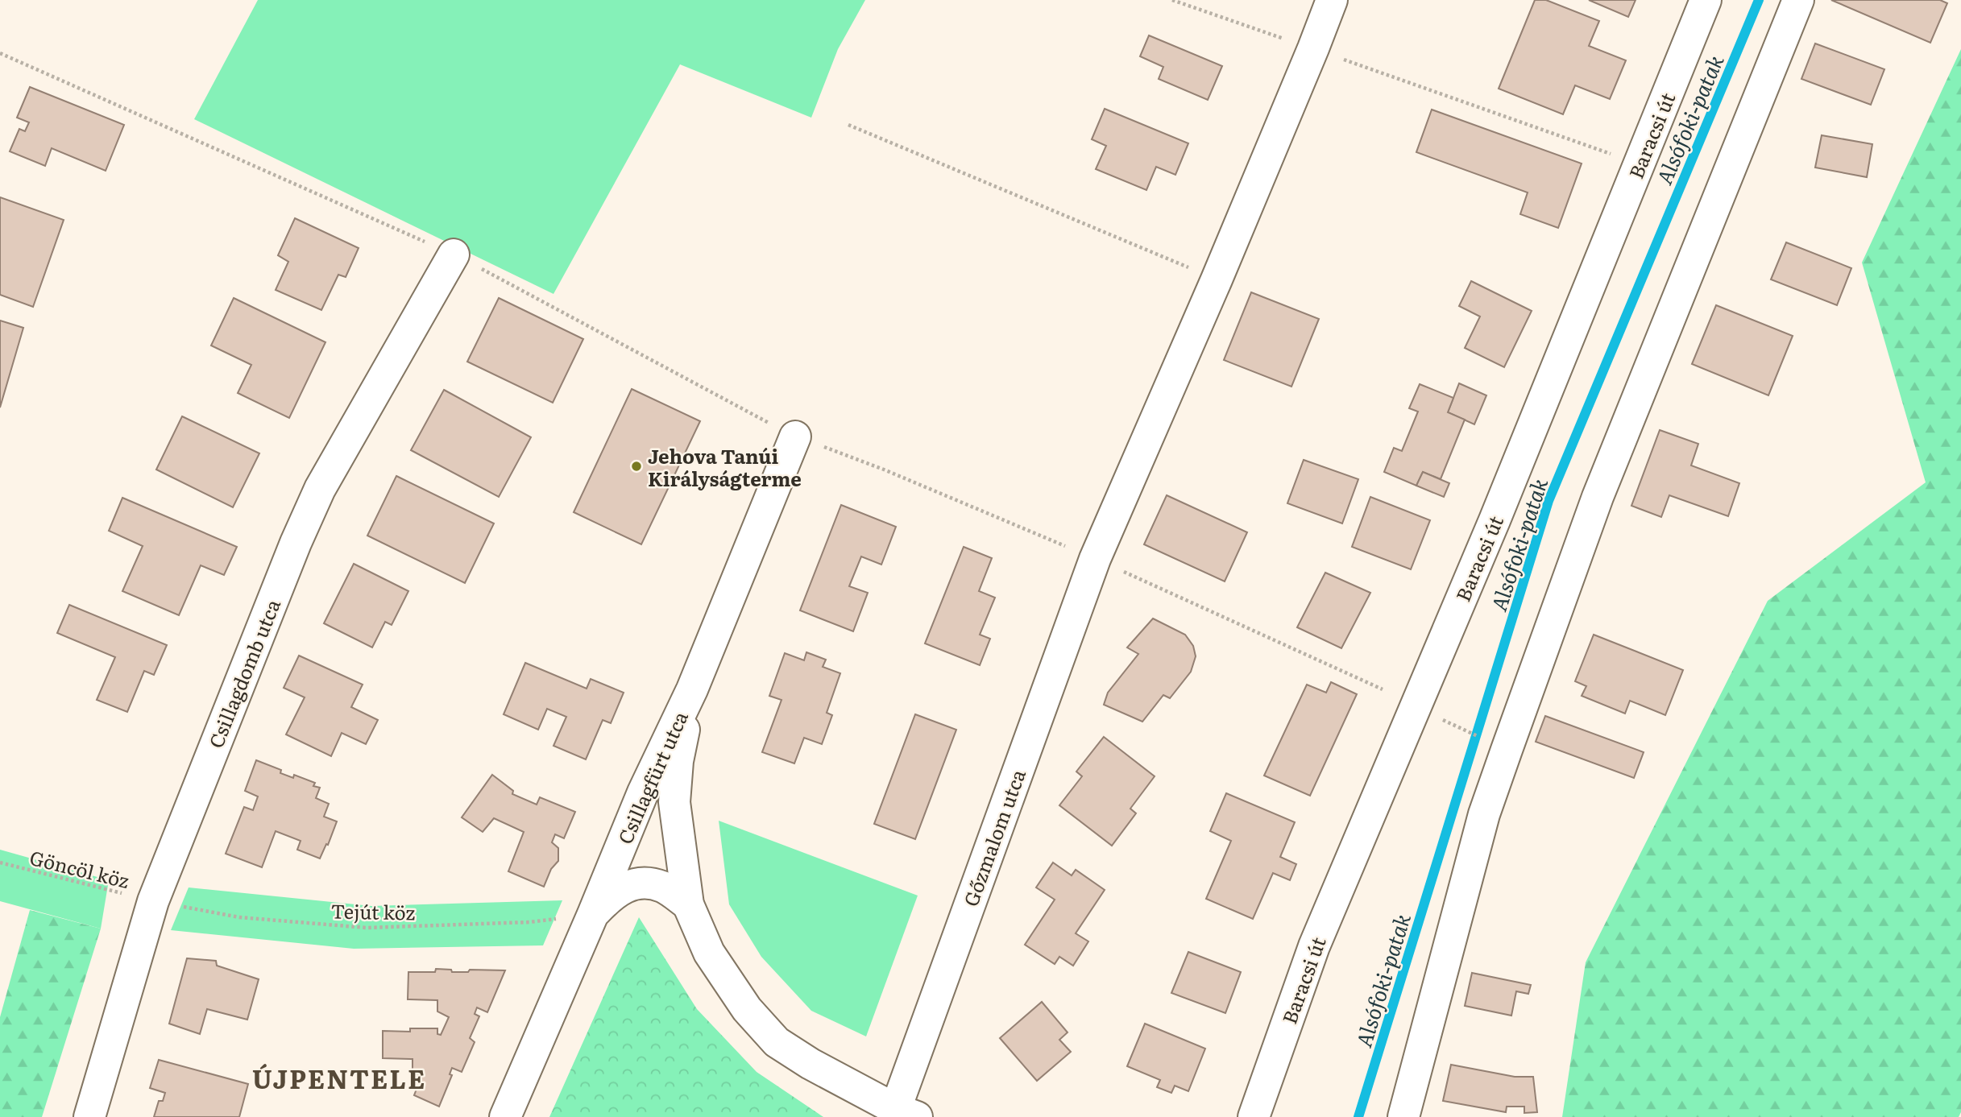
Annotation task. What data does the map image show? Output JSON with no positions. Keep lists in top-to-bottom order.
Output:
{
  "streets": {
    "street": [
      "Baracsi út",
      "Csillagdomb utca",
      "Csillagfürt utca",
      "Gőzmalom utca"
    ],
    "path": ["Göncöl köz", "Tejút köz"]
  },
  "crossings": [
    ["Csillagdomb utca", "Göncöl köz"],
    ["Csillagdomb utca", "Tejút köz"],
    ["Csillagfürt utca", "Tejút köz"],
    ["Göncöl köz", "Tejút köz"]
  ],
  "districts": ["ÚJPENTELE"],
  "water": ["Alsófoki-patak"],
  "places": ["Jehova Tanúi Királyságterme"]
}
